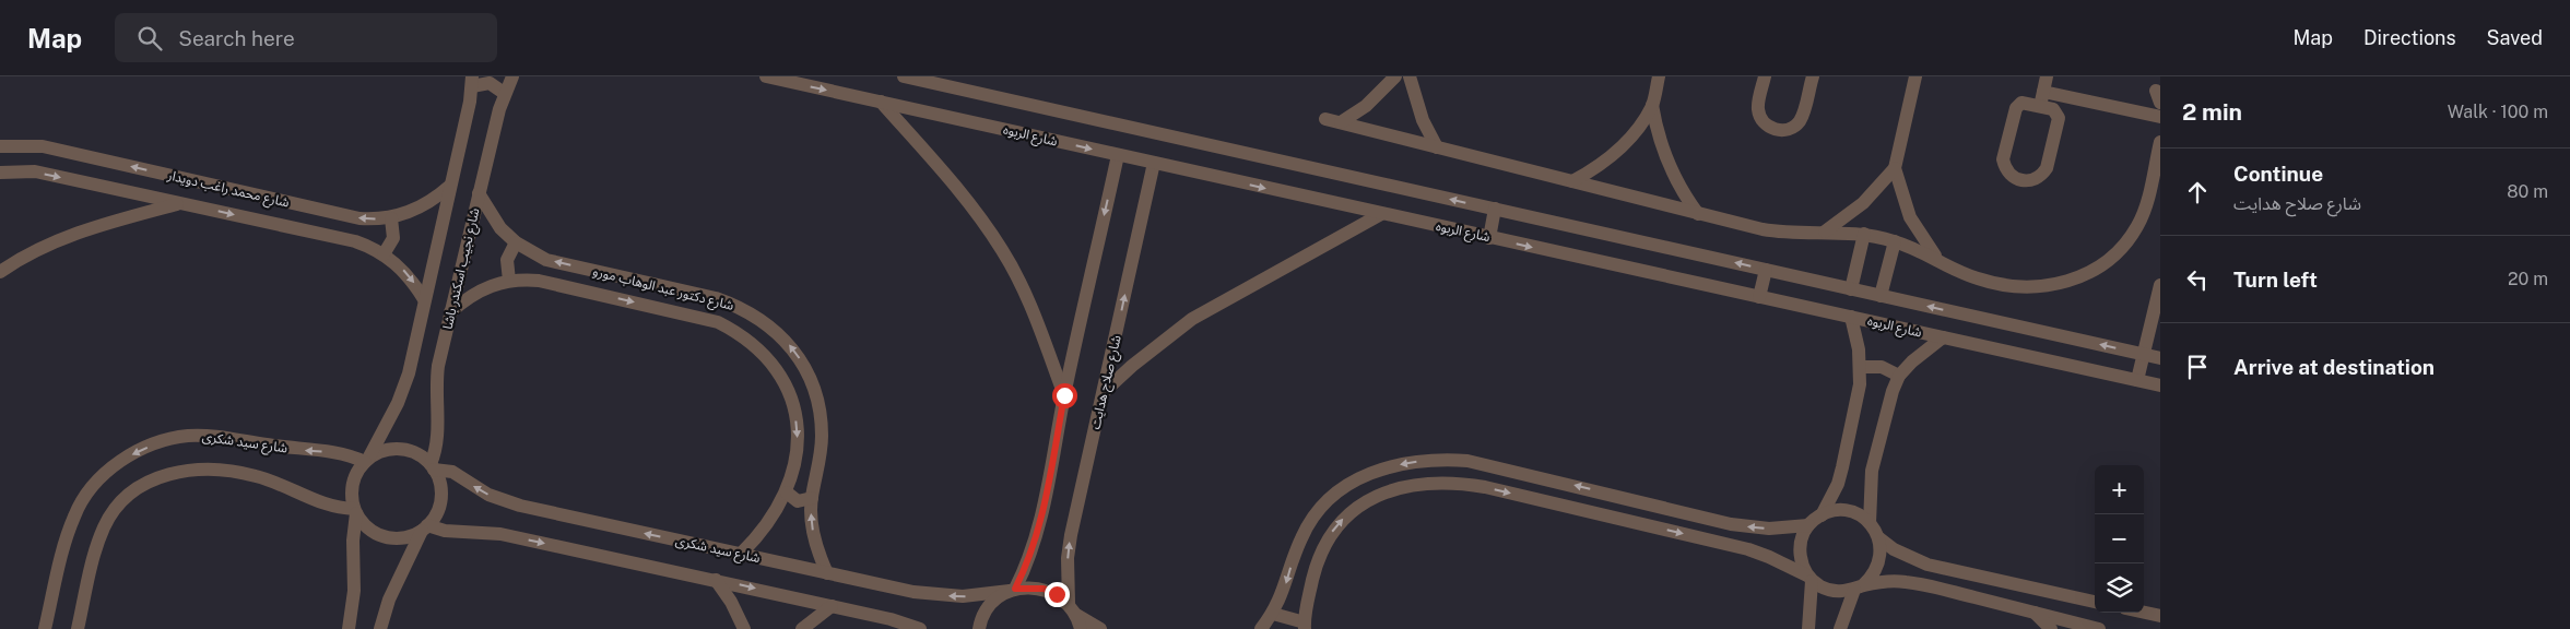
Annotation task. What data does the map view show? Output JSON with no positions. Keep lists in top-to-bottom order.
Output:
{
  "streets": {
    "street": [
      "شارع الربوه",
      "شارع محمد راغب دويدار",
      "شارع نجيب اسكندر باشا",
      "شارع دكتور عبد الوهاب مورو",
      "شارع صلاح هدايت",
      "شارع سيد شكرى"
    ]
  },
  "crossings": [
    ["شارع الربوه", "شارع صلاح هدايت"],
    ["شارع نجيب اسكندر باشا", "شارع دكتور عبد الوهاب مورو"],
    ["شارع نجيب اسكندر باشا", "شارع سيد شكرى"],
    ["شارع دكتور عبد الوهاب مورو", "شارع سيد شكرى"],
    ["شارع صلاح هدايت", "شارع سيد شكرى"]
  ],
  "page": {
    "header": "Map",
    "search": "Search here",
    "nav": ["Map", "Directions", "Saved"],
    "heading": ["2 min", "Walk · 100 m"],
    "list": [
      ["Continue", "شارع صلاح هدايت", "80 m"],
      ["Turn left", "20 m"],
      "Arrive at destination"
    ],
    "map_buttons": ["+", "−"]
  }
}
